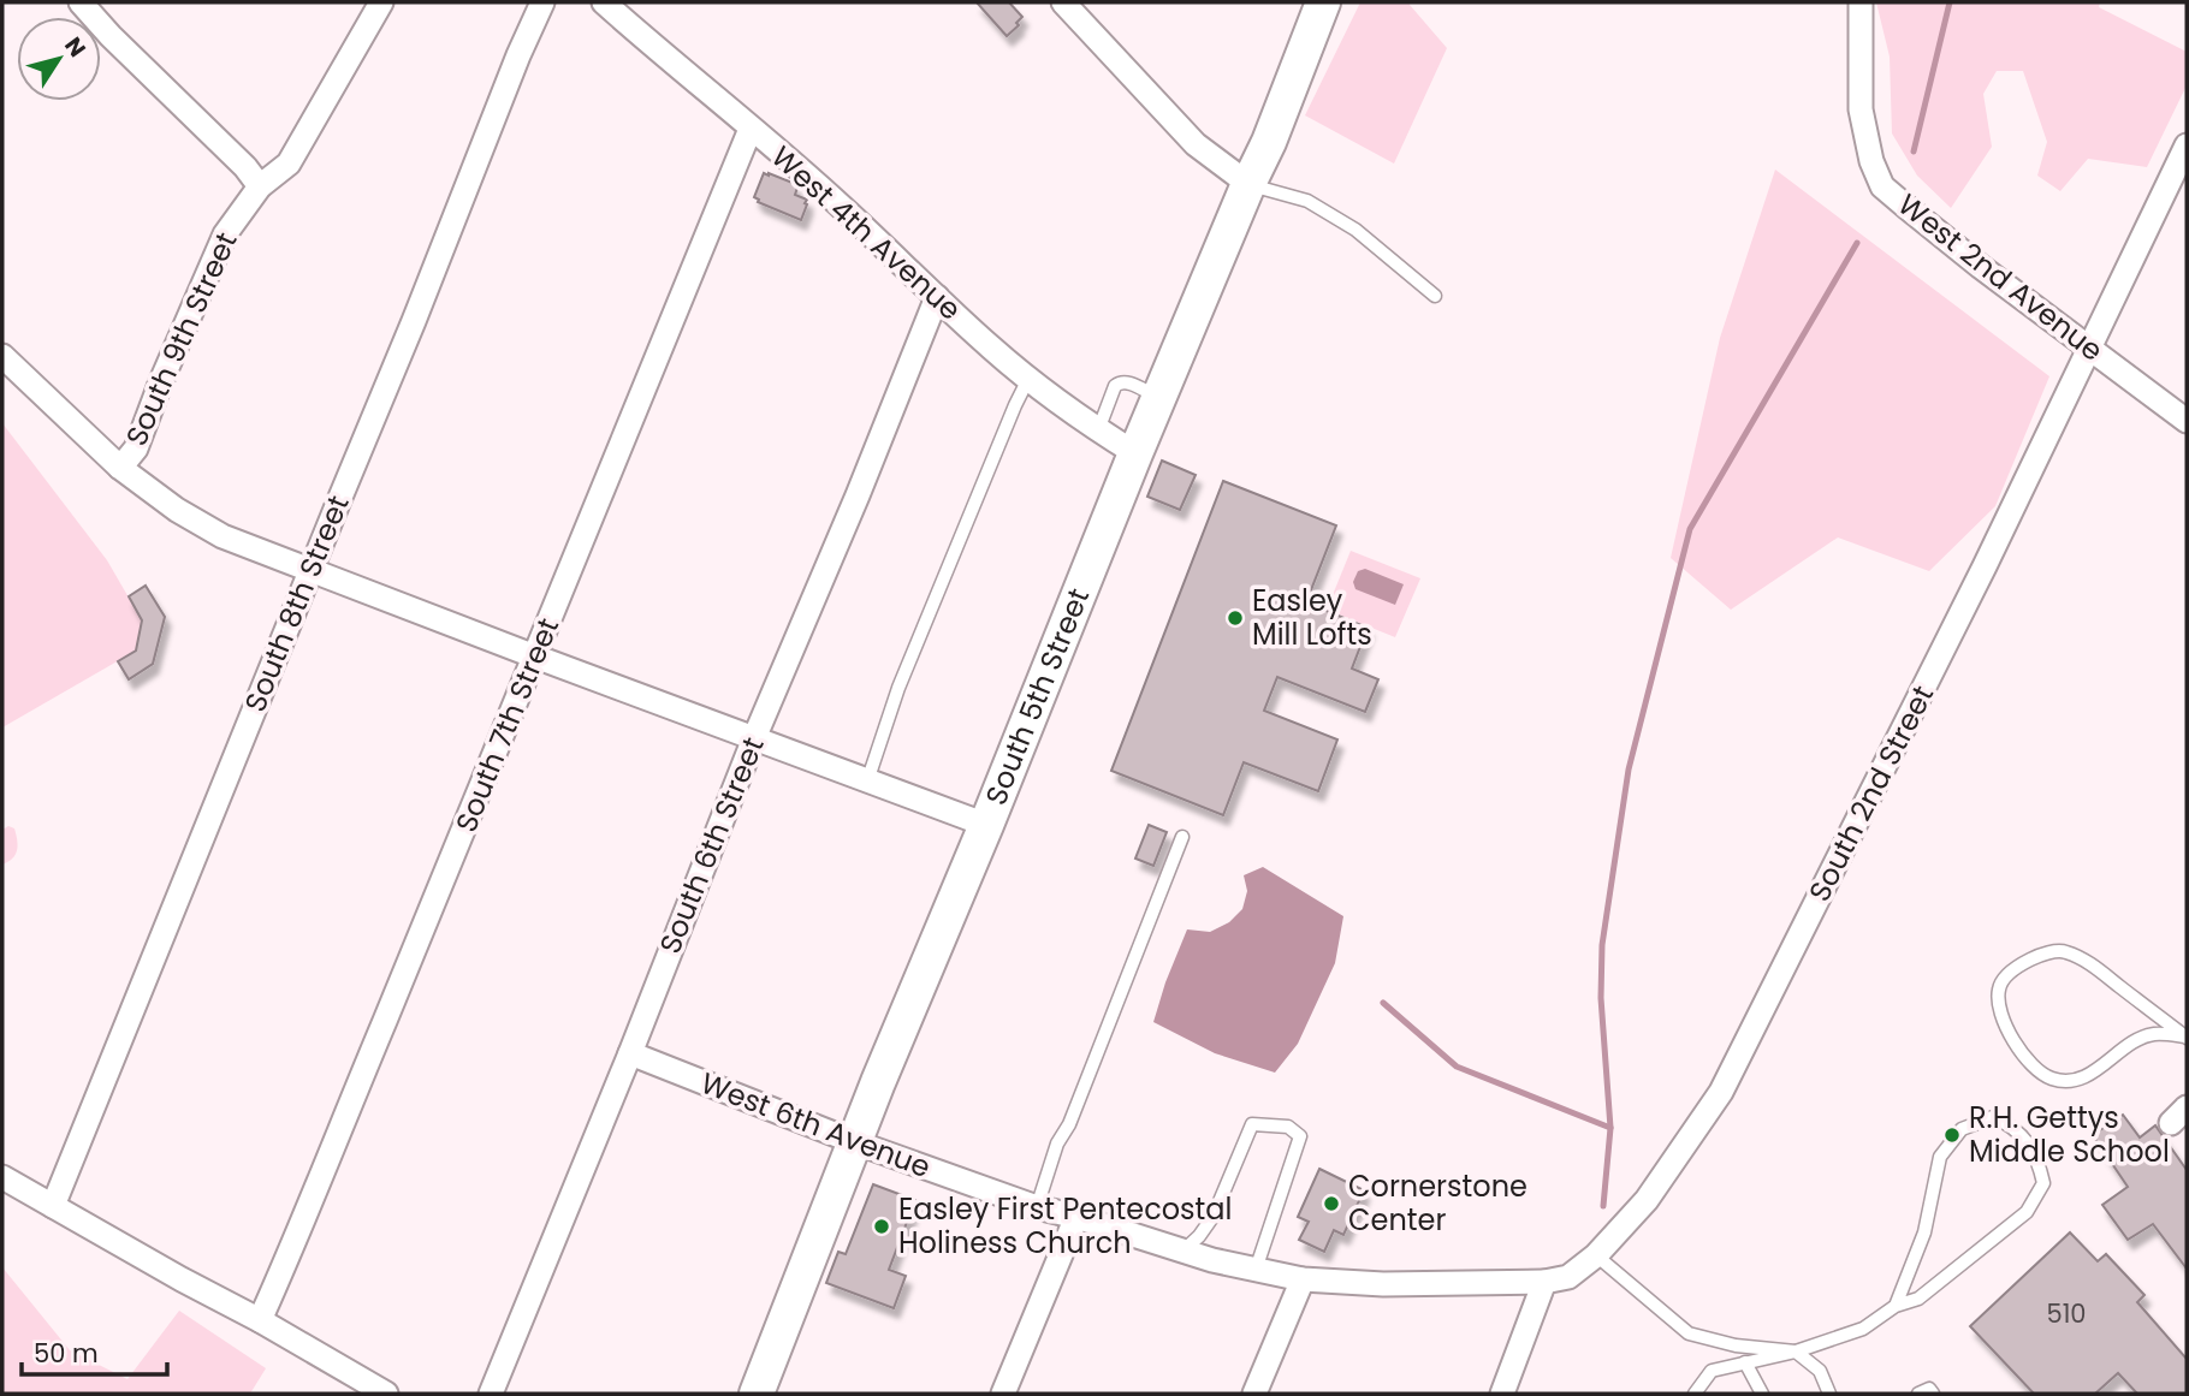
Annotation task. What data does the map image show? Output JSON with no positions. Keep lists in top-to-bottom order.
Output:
{
  "streets": {
    "street": [
      "West 4th Avenue",
      "West 2nd Avenue",
      "South 9th Street",
      "South 8th Street",
      "South 5th Street",
      "South 7th Street",
      "South 2nd Street",
      "South 6th Street",
      "West 6th Avenue"
    ]
  },
  "crossings": [
    ["West 4th Avenue", "South 5th Street"],
    ["West 4th Avenue", "South 7th Street"],
    ["West 4th Avenue", "South 6th Street"],
    ["West 2nd Avenue", "South 2nd Street"],
    ["South 5th Street", "West 6th Avenue"],
    ["South 2nd Street", "West 6th Avenue"],
    ["South 6th Street", "West 6th Avenue"]
  ],
  "places": [
    "Easley Mill Lofts",
    "R.H. Gettys Middle School",
    "Cornerstone Center",
    "Easley First Pentecostal Holiness Church"
  ],
  "house_numbers": ["510"],
  "scale_bar": "50 m",
  "north": "top right"
}
